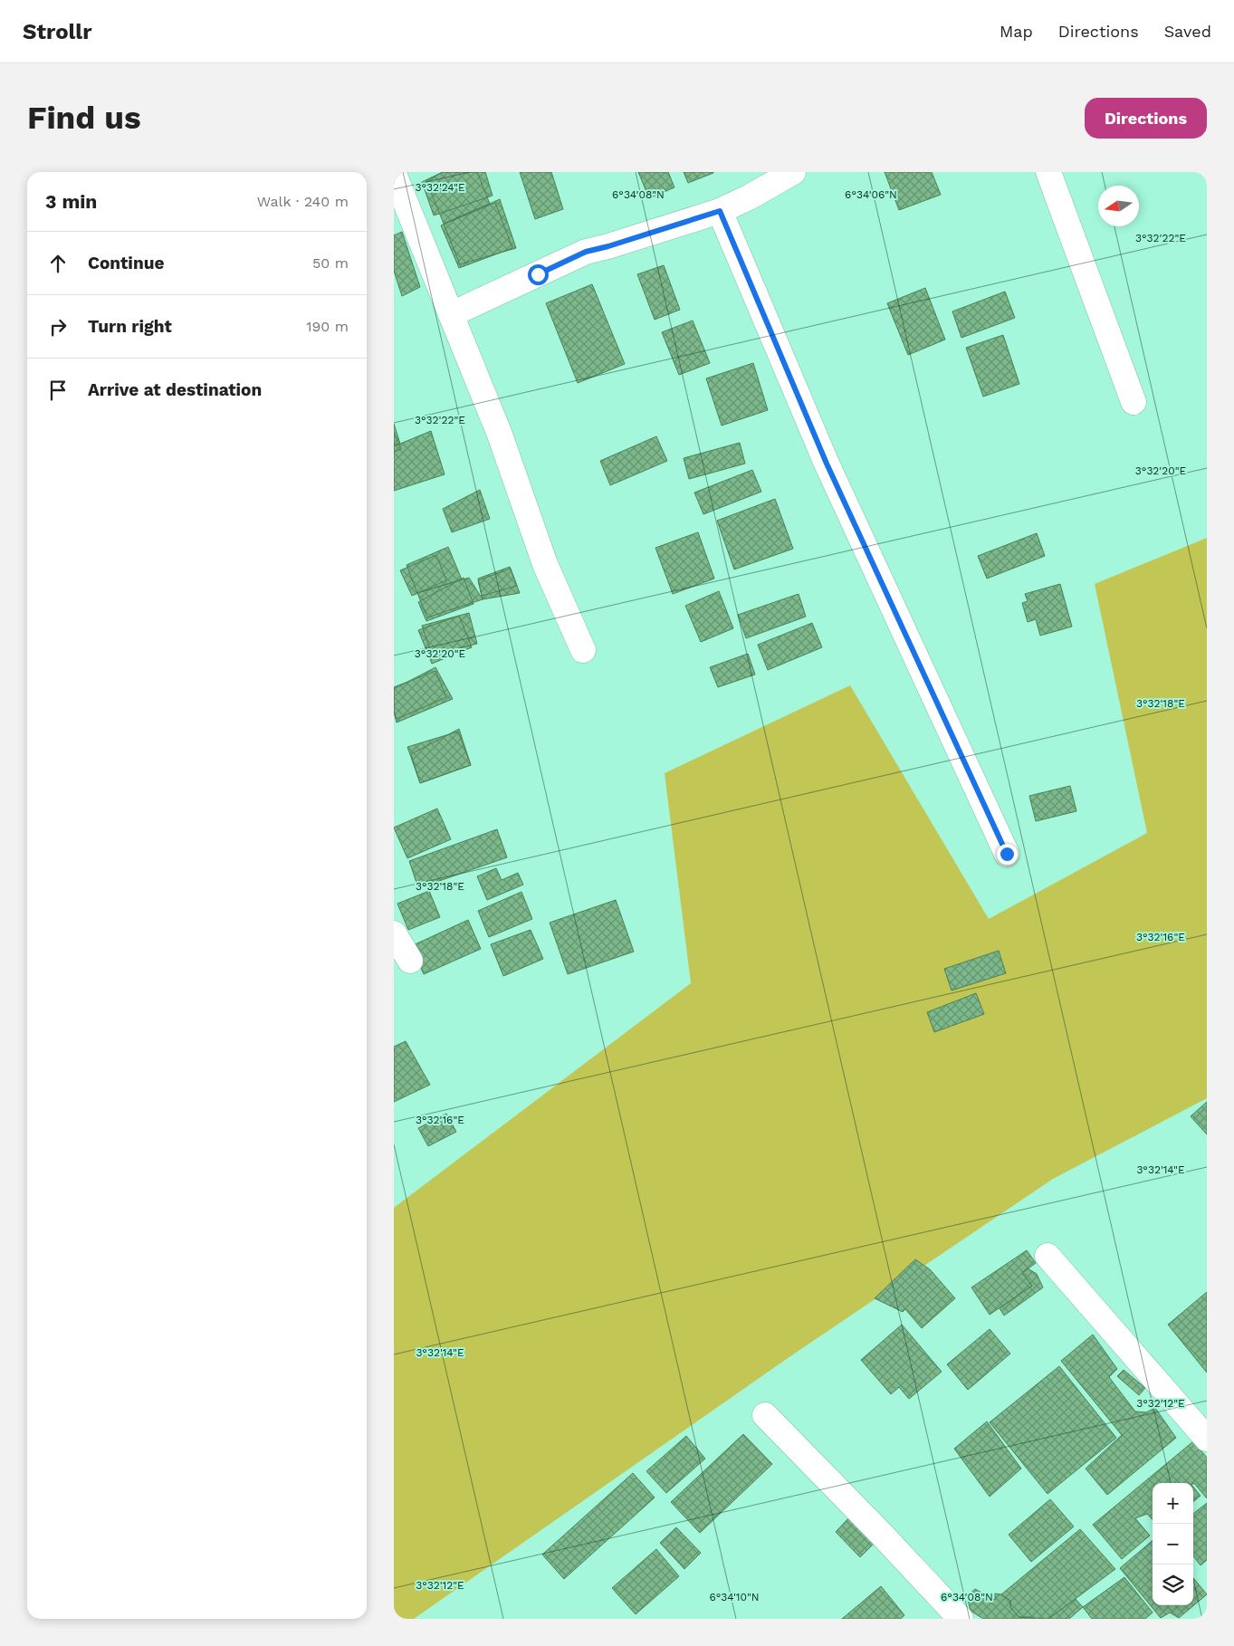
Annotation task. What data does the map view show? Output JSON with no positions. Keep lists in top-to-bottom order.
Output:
{
  "north": "left",
  "page": {
    "header": "Strollr",
    "nav": ["Map", "Directions", "Saved"],
    "buttons": "Directions",
    "title": "Find us",
    "heading": ["3 min", "Walk · 240 m"],
    "list": [
      ["Continue", "50 m"],
      ["Turn right", "190 m"],
      "Arrive at destination"
    ],
    "map_buttons": ["+", "−"]
  },
  "coordinates": [
    "3°32'24\"E",
    "6°34'08\"N",
    "6°34'06\"N",
    "3°32'22\"E",
    "3°32'20\"E",
    "3°32'18\"E",
    "3°32'16\"E",
    "3°32'14\"E",
    "3°32'12\"E",
    "6°34'10\"N"
  ]
}
